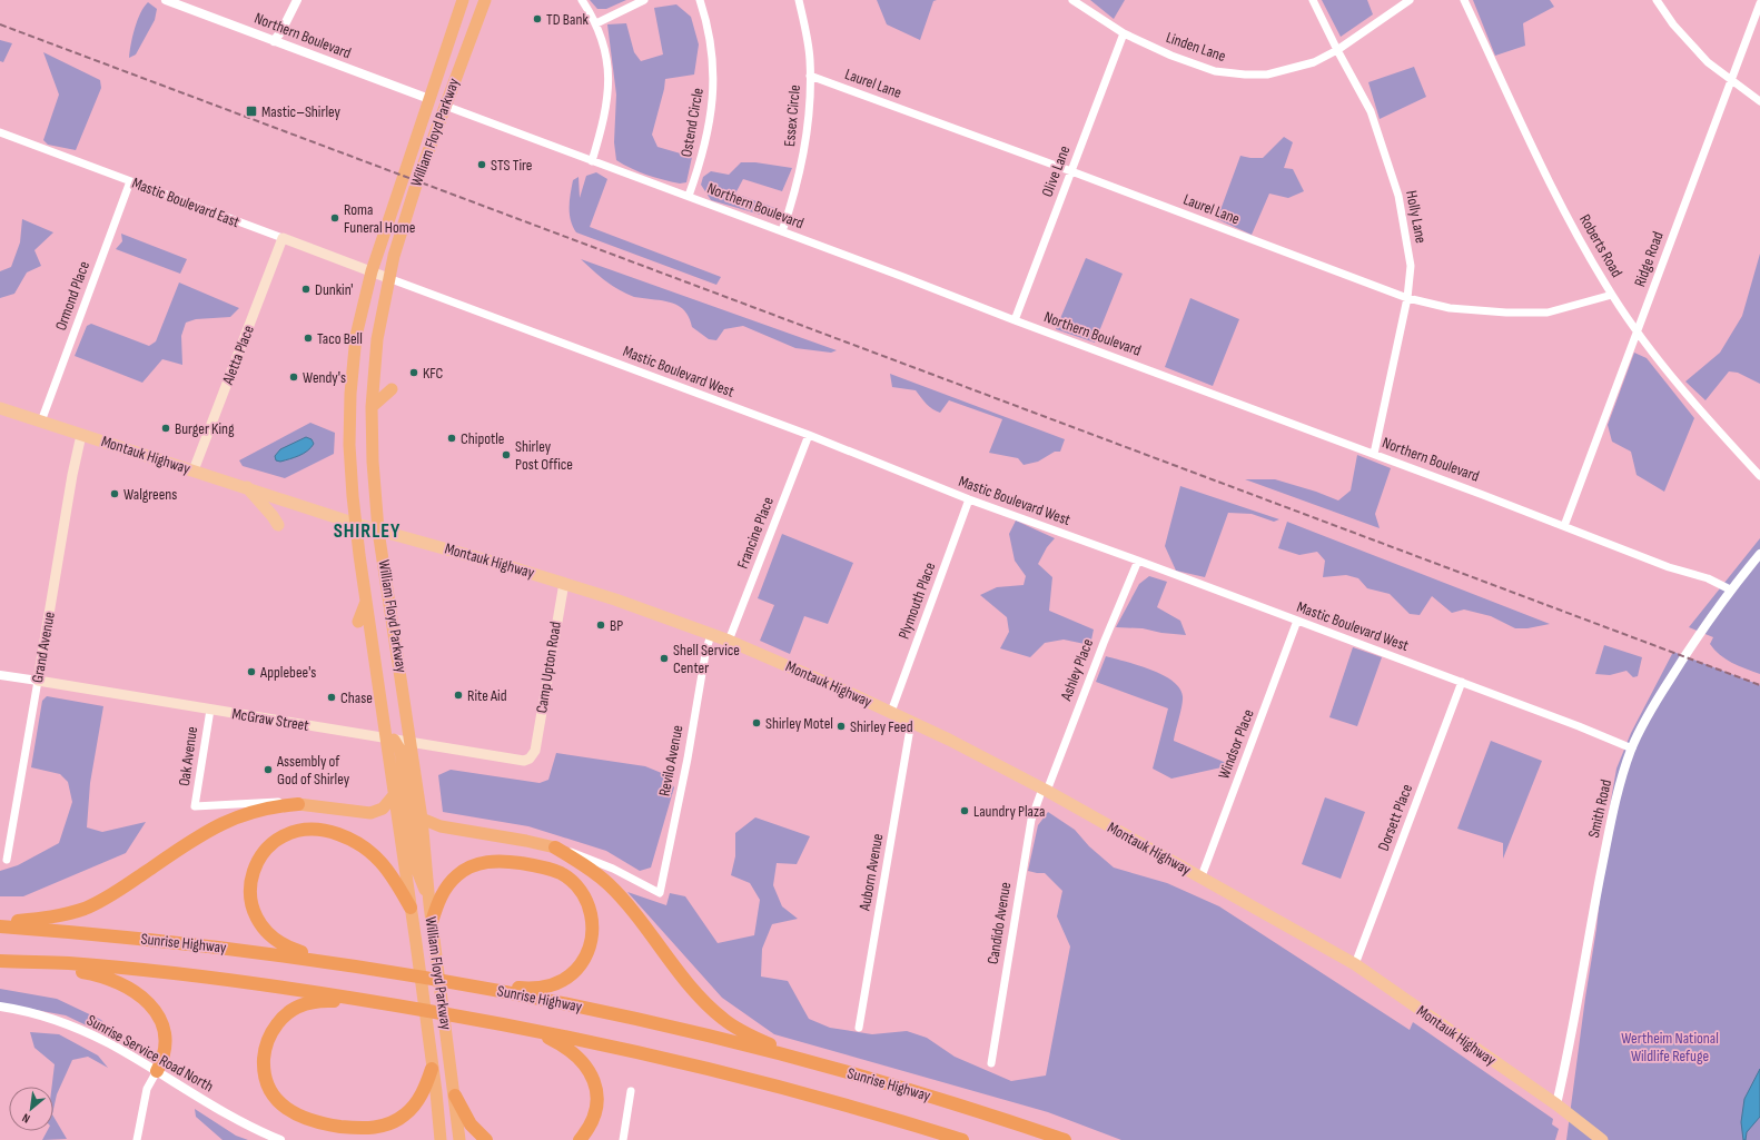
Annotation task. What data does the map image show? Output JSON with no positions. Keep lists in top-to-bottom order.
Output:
{
  "streets": {
    "highway": ["William Floyd Parkway", "Sunrise Highway"],
    "main road": [
      "Mastic Boulevard East",
      "Aletta Place",
      "Montauk Highway",
      "Grand Avenue",
      "Camp Upton Road",
      "McGraw Street"
    ],
    "street": [
      "Northern Boulevard",
      "Linden Lane",
      "Laurel Lane",
      "Essex Circle",
      "Ostend Circle",
      "Olive Lane",
      "Holly Lane",
      "Roberts Road",
      "Ridge Road",
      "Ormond Place",
      "Mastic Boulevard West",
      "Francine Place",
      "Plymouth Place",
      "Ashley Place",
      "Windsor Place",
      "Oak Avenue",
      "Revilo Avenue",
      "Smith Road",
      "Dorsett Place",
      "Auborn Avenue",
      "Candido Avenue",
      "Sunrise Service Road North"
    ]
  },
  "crossings": [
    ["Northern Boulevard", "Essex Circle"],
    ["Northern Boulevard", "Ostend Circle"],
    ["Northern Boulevard", "William Floyd Parkway"],
    ["Northern Boulevard", "Olive Lane"],
    ["Northern Boulevard", "Holly Lane"],
    ["Northern Boulevard", "Ridge Road"],
    ["Northern Boulevard", "Smith Road"],
    ["Linden Lane", "Olive Lane"],
    ["Linden Lane", "Holly Lane"],
    ["Laurel Lane", "Essex Circle"],
    ["Laurel Lane", "Olive Lane"],
    ["Laurel Lane", "Holly Lane"],
    ["Laurel Lane", "Roberts Road"],
    ["William Floyd Parkway", "Mastic Boulevard East"],
    ["William Floyd Parkway", "Mastic Boulevard West"],
    ["William Floyd Parkway", "Montauk Highway"],
    ["William Floyd Parkway", "McGraw Street"],
    ["Mastic Boulevard East", "Ormond Place"],
    ["Mastic Boulevard East", "Aletta Place"],
    ["Mastic Boulevard East", "Mastic Boulevard West"],
    ["Roberts Road", "Ridge Road"],
    ["Ormond Place", "Montauk Highway"],
    ["Aletta Place", "Montauk Highway"],
    ["Mastic Boulevard West", "Francine Place"],
    ["Mastic Boulevard West", "Plymouth Place"],
    ["Mastic Boulevard West", "Ashley Place"],
    ["Mastic Boulevard West", "Windsor Place"],
    ["Mastic Boulevard West", "Smith Road"],
    ["Mastic Boulevard West", "Dorsett Place"],
    ["Montauk Highway", "Francine Place"],
    ["Montauk Highway", "Plymouth Place"],
    ["Montauk Highway", "Grand Avenue"],
    ["Montauk Highway", "Camp Upton Road"],
    ["Montauk Highway", "Ashley Place"],
    ["Montauk Highway", "Windsor Place"],
    ["Montauk Highway", "Revilo Avenue"],
    ["Montauk Highway", "Smith Road"],
    ["Montauk Highway", "Dorsett Place"],
    ["Montauk Highway", "Auborn Avenue"],
    ["Montauk Highway", "Candido Avenue"],
    ["Grand Avenue", "McGraw Street"],
    ["Camp Upton Road", "McGraw Street"],
    ["Ashley Place", "Candido Avenue"],
    ["McGraw Street", "Oak Avenue"]
  ],
  "districts": ["SHIRLEY"],
  "parks": ["Wertheim National Wildlife Refuge"],
  "places": {
    "other": [
      "TD Bank",
      "STS Tire",
      "Roma Funeral Home",
      "Dunkin'",
      "Taco Bell",
      "KFC",
      "Wendy's",
      "Burger King",
      "Chipotle",
      "Shirley Post Office",
      "Walgreens",
      "BP",
      "Shell Service Center",
      "Applebee's",
      "Rite Aid",
      "Chase",
      "Shirley Motel",
      "Shirley Feed",
      "Assembly of God of Shirley",
      "Laundry Plaza"
    ],
    "transit": ["Mastic–Shirley"]
  },
  "north": "bottom left"
}
